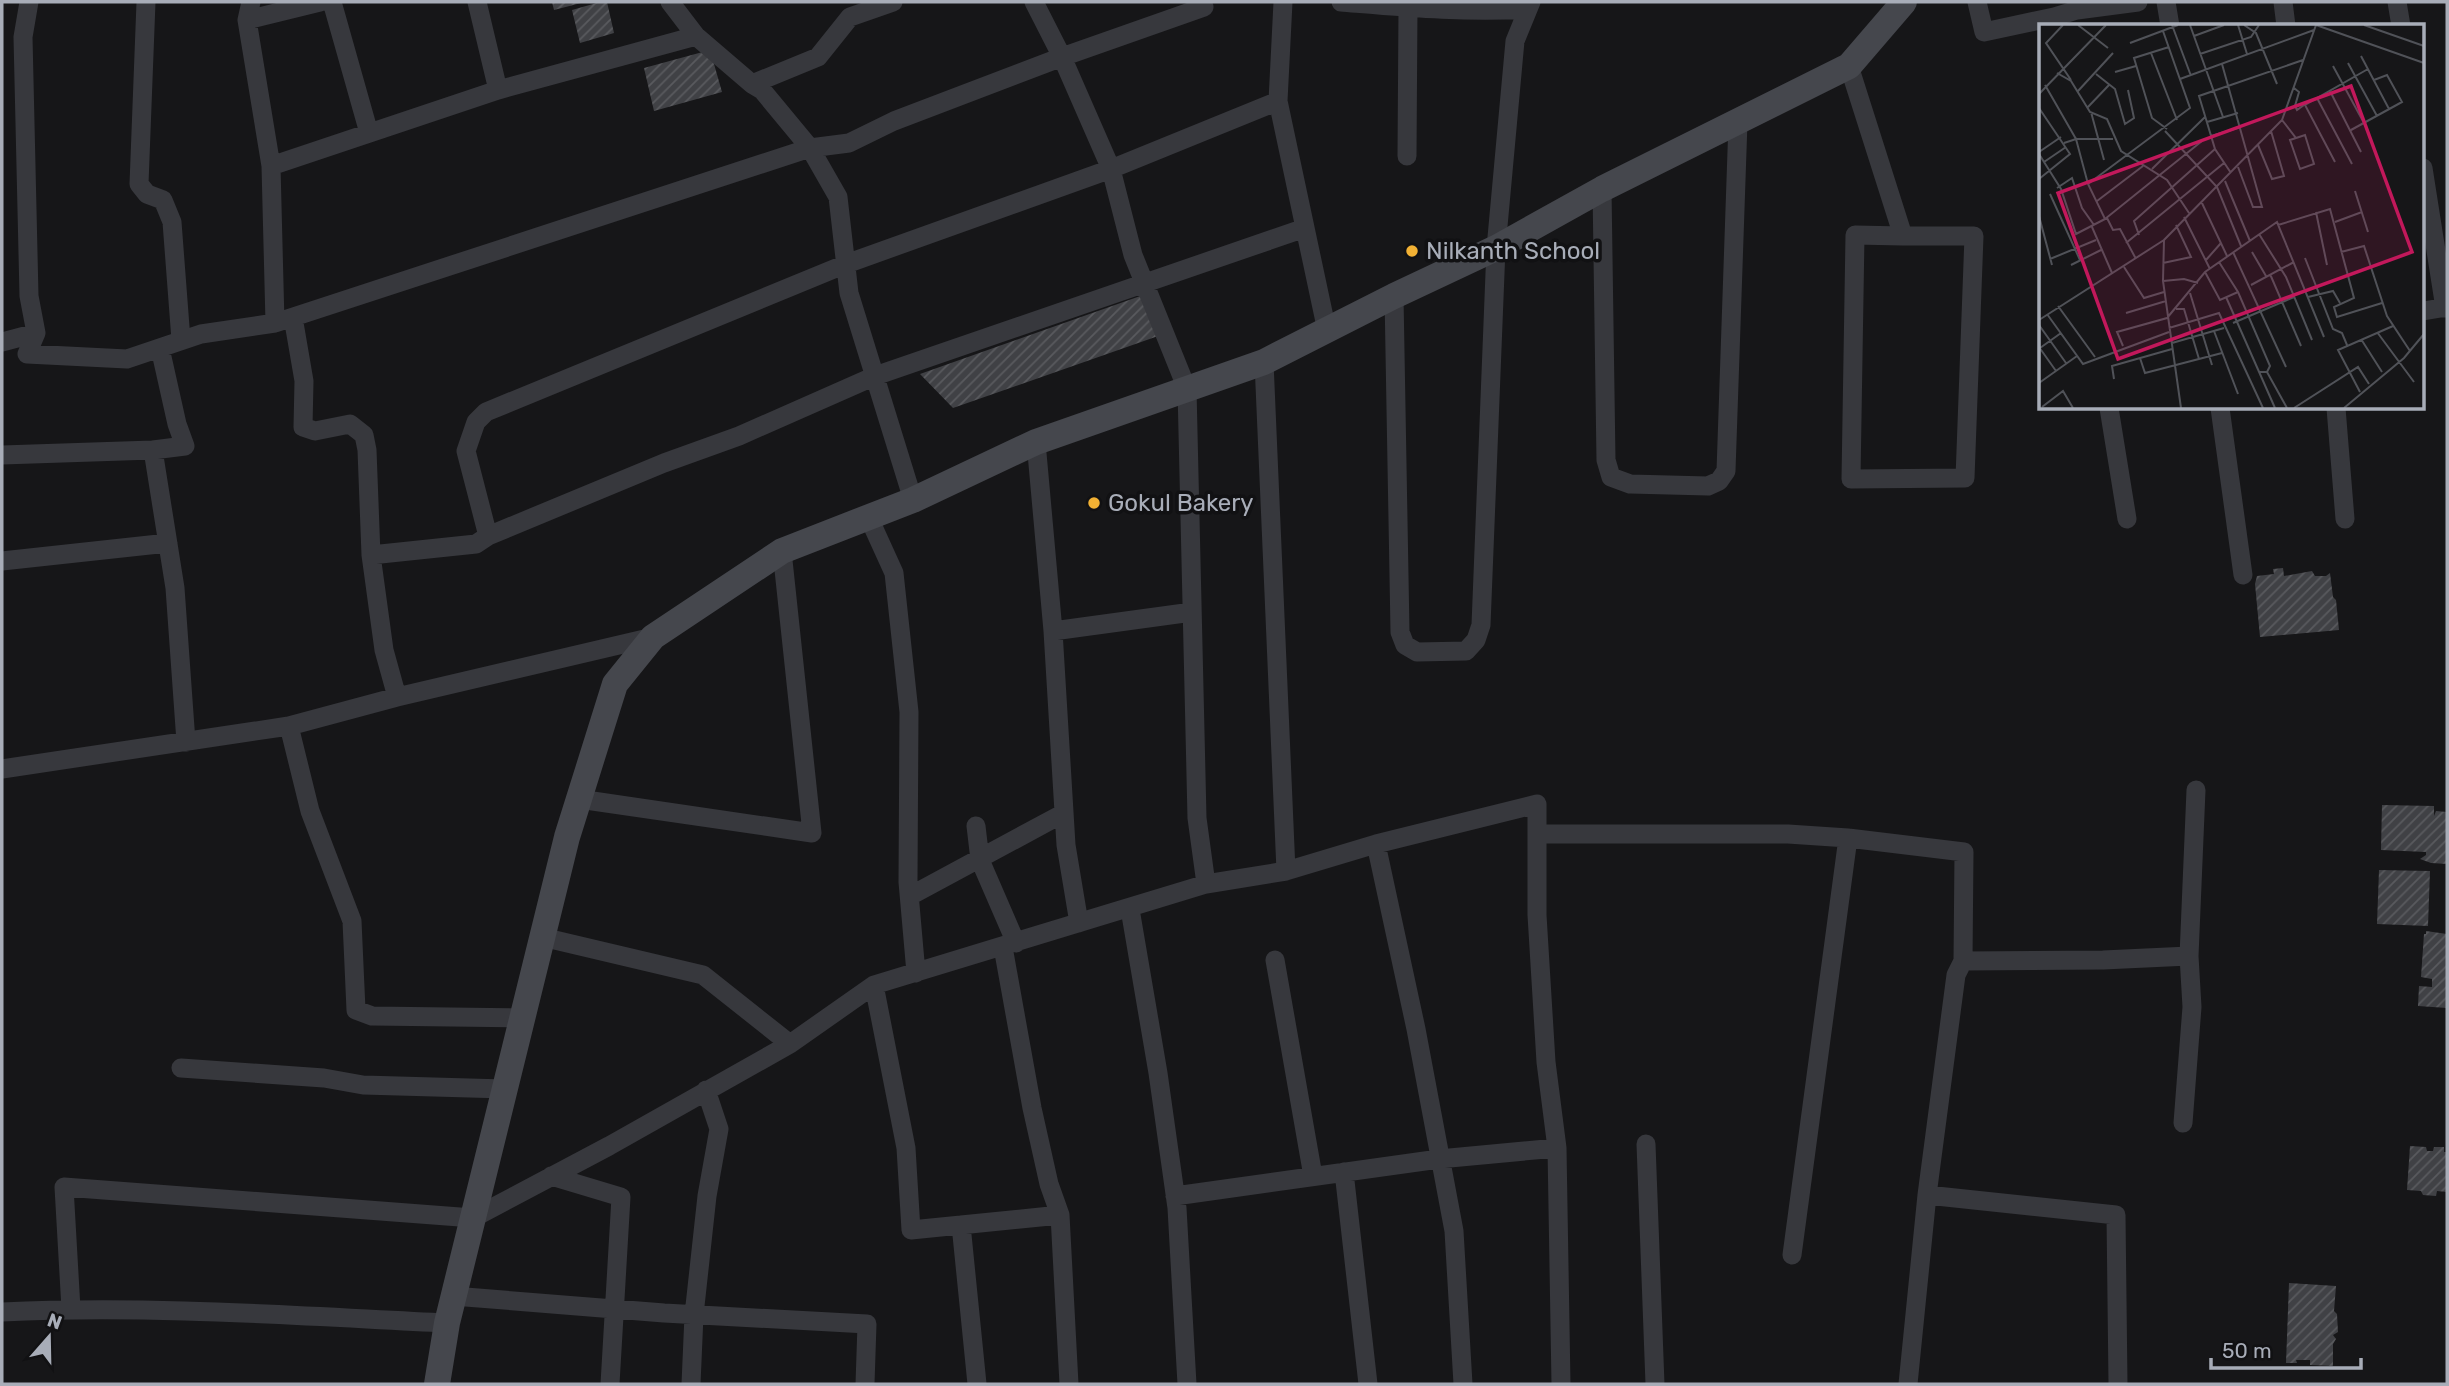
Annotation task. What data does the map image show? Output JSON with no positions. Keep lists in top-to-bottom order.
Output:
{
  "places": ["Nilkanth School", "Gokul Bakery"],
  "scale_bar": "50 m",
  "north": "top"
}
